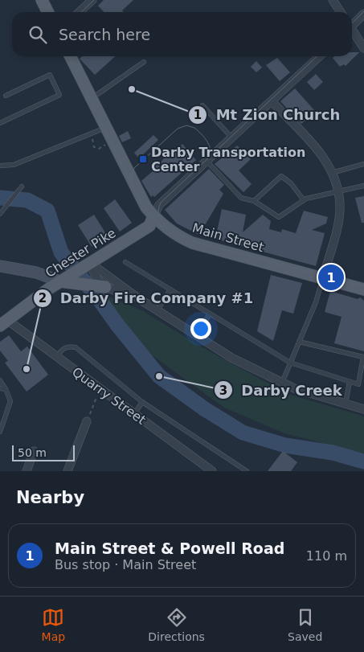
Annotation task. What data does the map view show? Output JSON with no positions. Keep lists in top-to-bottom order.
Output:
{
  "streets": {
    "main road": ["Main Street", "Chester Pike"],
    "street": ["Quarry Street"]
  },
  "crossings": [
    ["Main Street", "Chester Pike"],
    ["Chester Pike", "Quarry Street"]
  ],
  "places": {
    "other": ["Mt Zion Church", "Darby Fire Company #1", "Darby Creek"],
    "transit": ["Darby Transportation Center"]
  },
  "scale_bar": "50 m",
  "page": {
    "search": "Search here",
    "pins": "1",
    "scale": "50 m",
    "heading": "Nearby",
    "list": [
      {
        "mark": "1",
        "name": "Main Street & Powell Road",
        "note": "Bus stop · Main Street",
        "value": "110 m"
      }
    ],
    "nav": ["Map", "Directions", "Saved"]
  }
}
